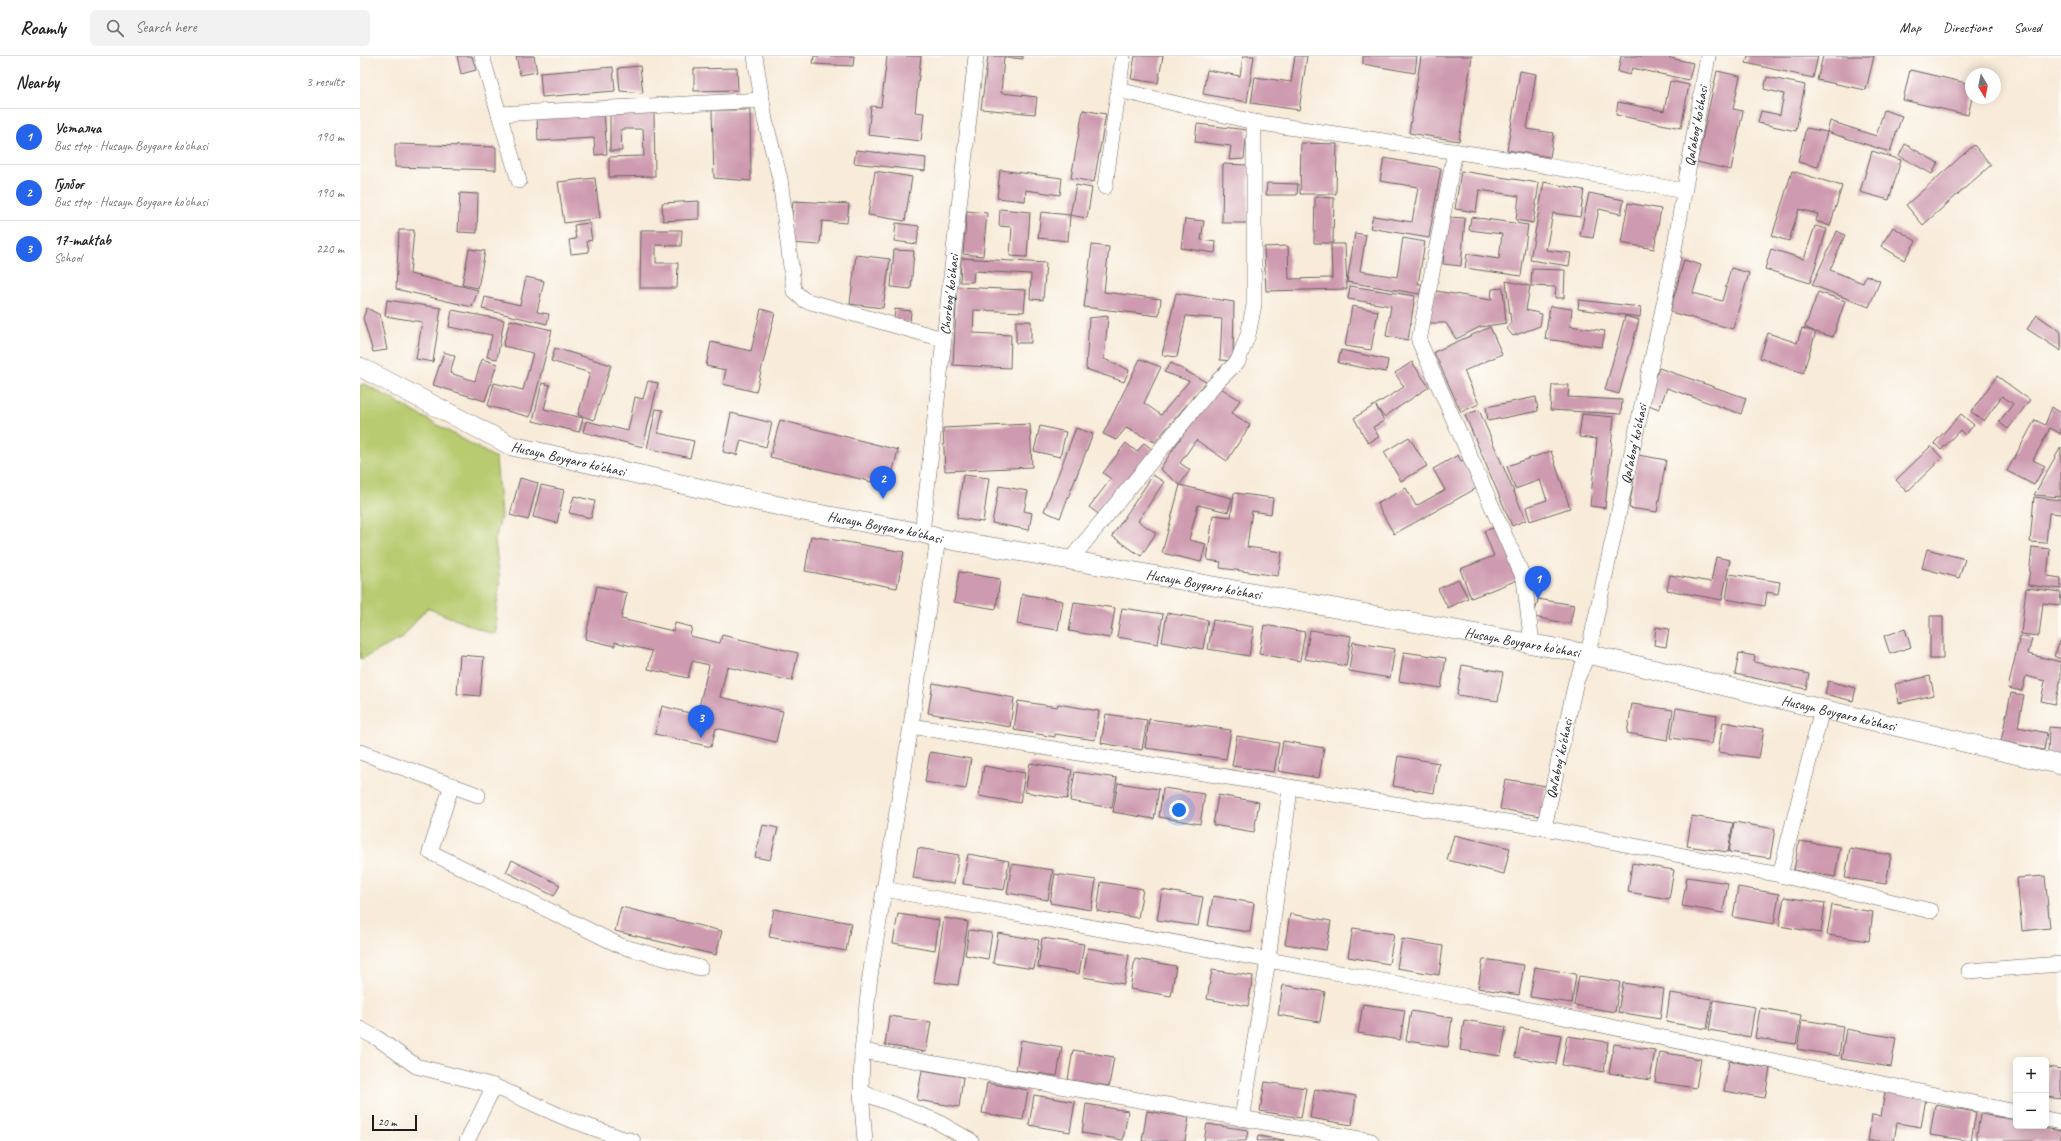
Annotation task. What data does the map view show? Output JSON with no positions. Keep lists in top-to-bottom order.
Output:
{
  "streets": {
    "main road": ["Husayn Boyqaro ko'chasi"],
    "street": ["Qal'abog' ko'chasi", "Сhorbog' ko'chasi"]
  },
  "crossings": [
    ["Qal'abog' ko'chasi", "Husayn Boyqaro ko'chasi"],
    ["Сhorbog' ko'chasi", "Husayn Boyqaro ko'chasi"]
  ],
  "scale_bar": "20 m",
  "north": "bottom",
  "page": {
    "header": "Roamly",
    "search": "Search here",
    "nav": ["Map", "Directions", "Saved"],
    "heading": ["Nearby", "3 results"],
    "list": [
      {
        "mark": "1",
        "name": "Усталча",
        "note": "Bus stop · Husayn Boyqaro ko'chasi",
        "value": "190 m"
      },
      {
        "mark": "2",
        "name": "Гулбоғ",
        "note": "Bus stop · Husayn Boyqaro ko'chasi",
        "value": "190 m"
      },
      {
        "mark": "3",
        "name": "17-maktab",
        "note": "School",
        "value": "220 m"
      }
    ],
    "pins": ["2", "1", "3"],
    "map_buttons": ["+", "−"],
    "scale": "20 m"
  }
}
